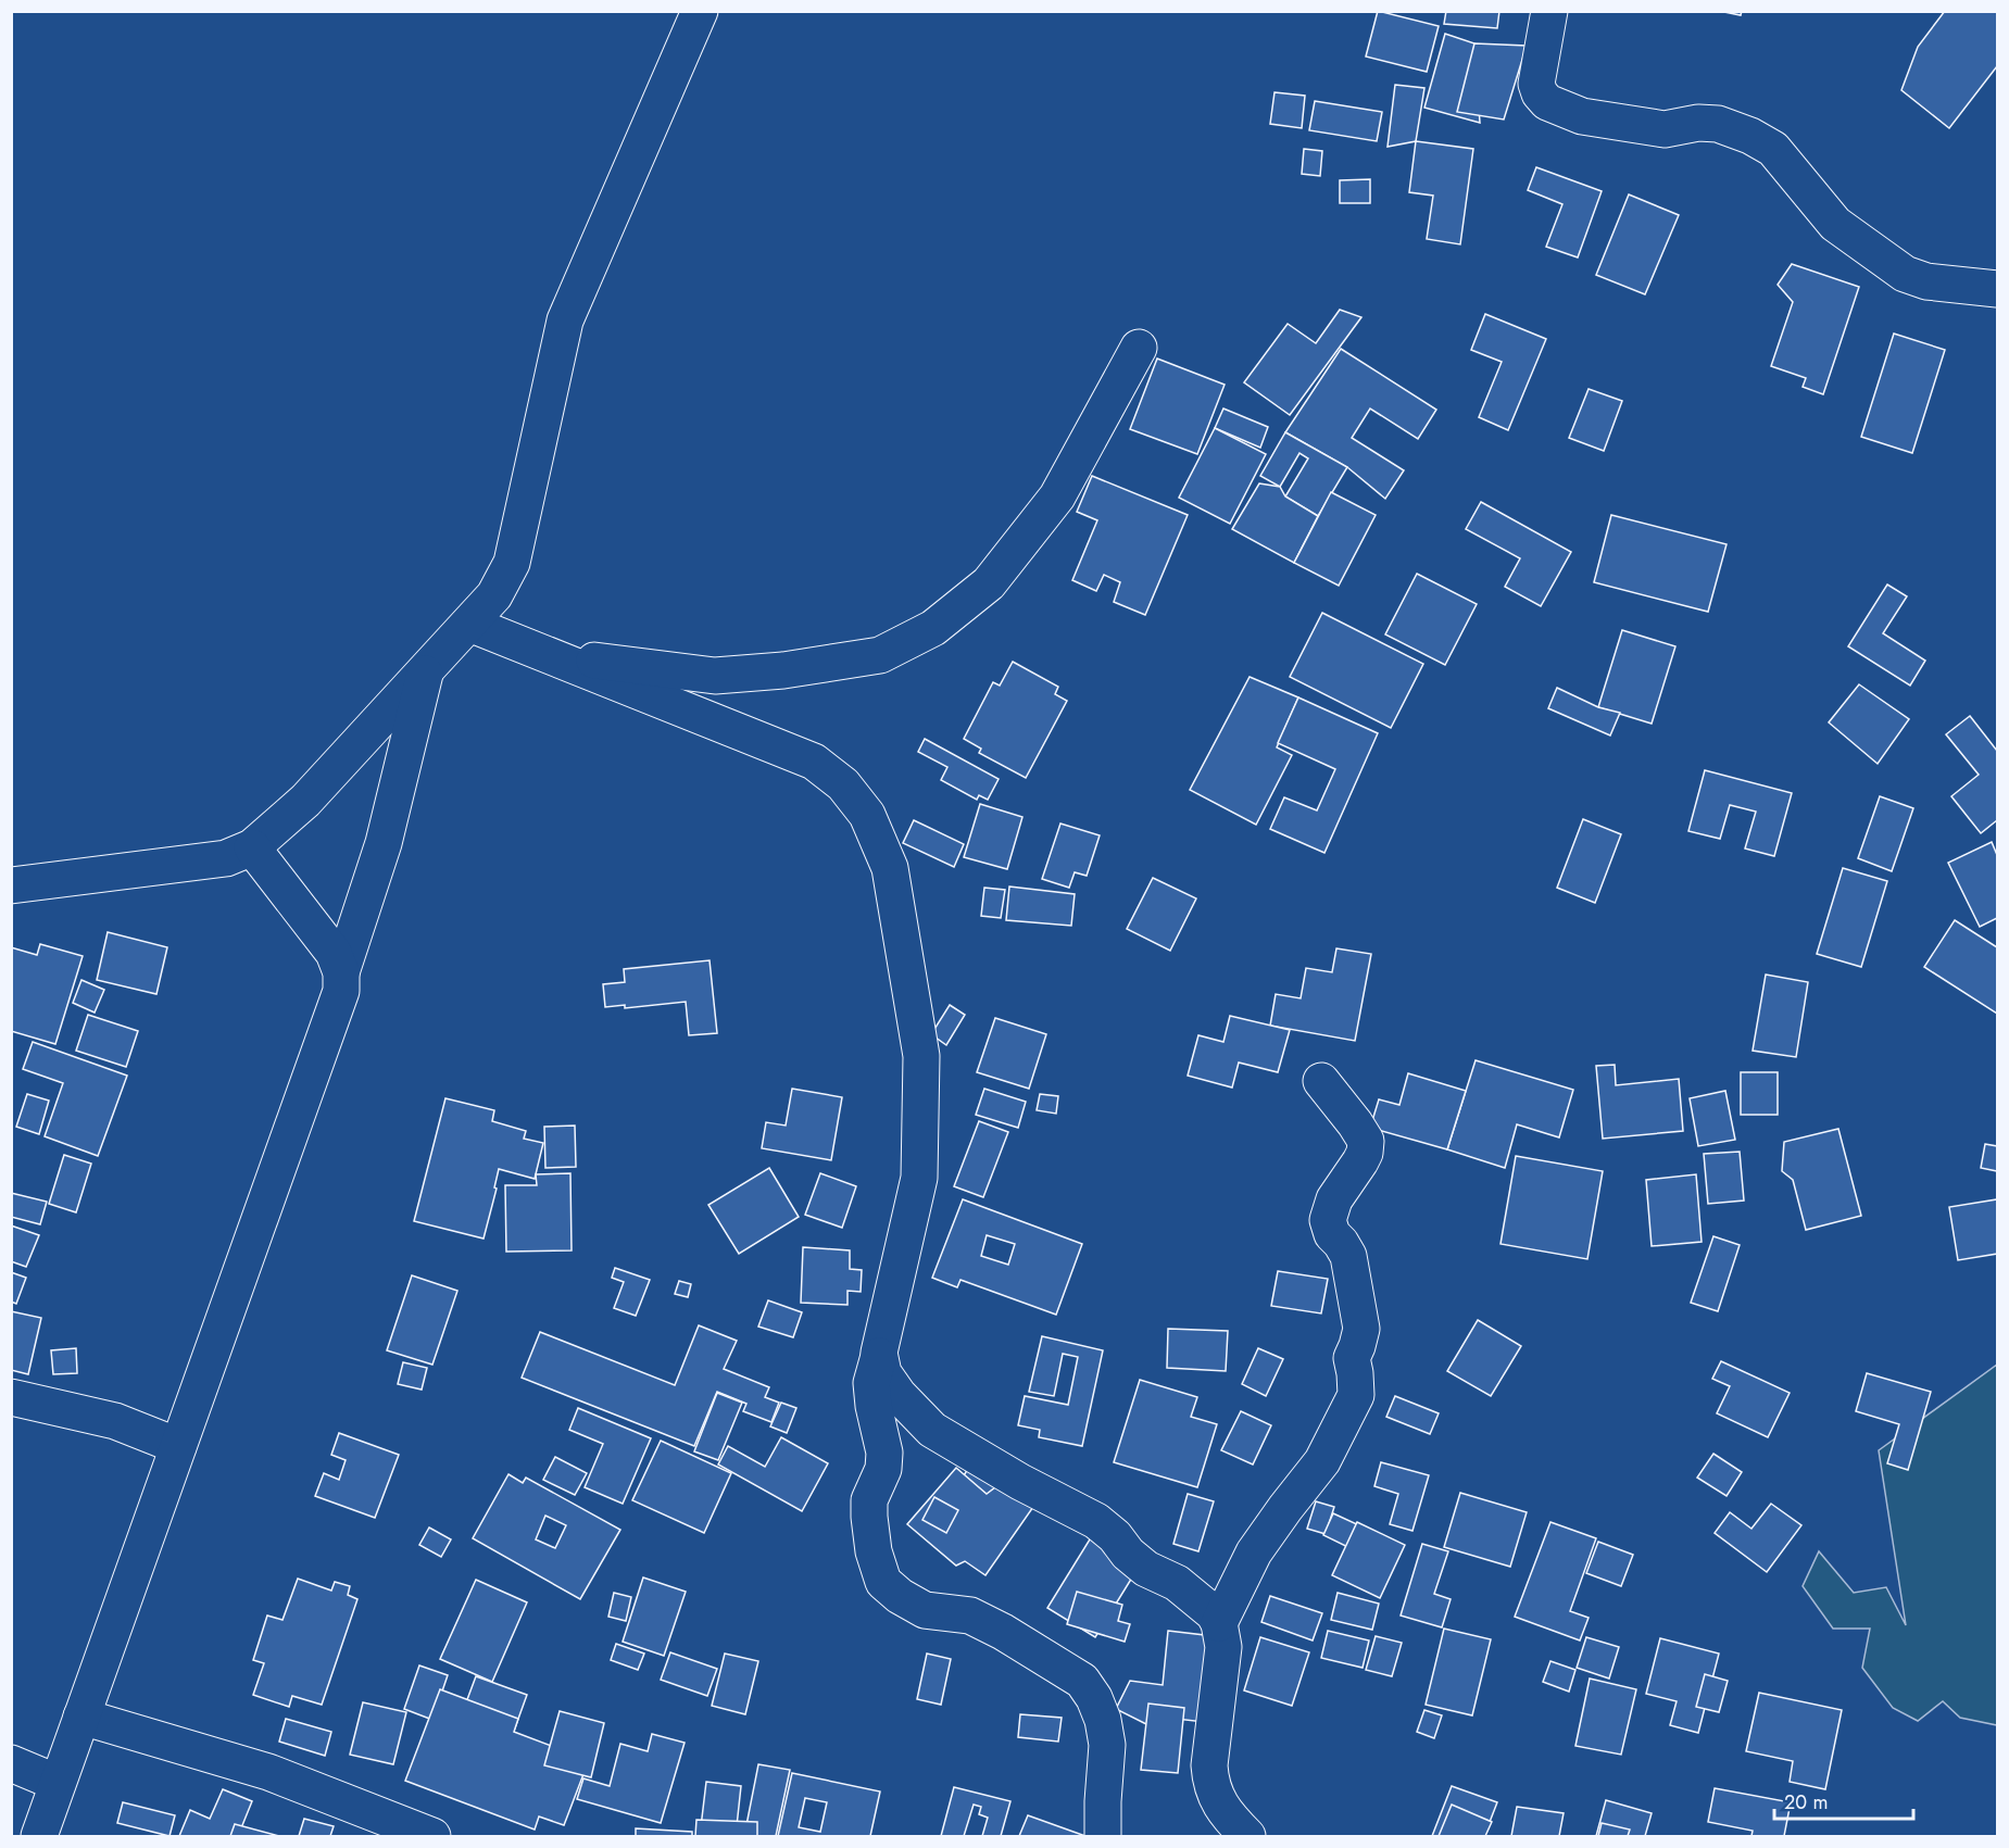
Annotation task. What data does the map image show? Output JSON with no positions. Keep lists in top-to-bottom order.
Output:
{
  "scale_bar": "20 m"
}
